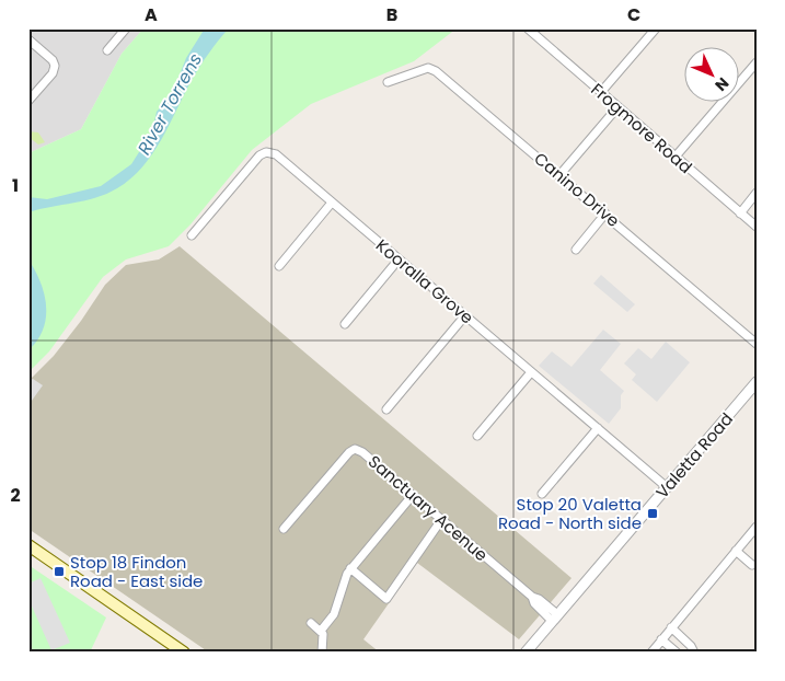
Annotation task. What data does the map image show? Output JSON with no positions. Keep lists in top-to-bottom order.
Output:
{
  "streets": {
    "street": [
      "Frogmore Road",
      "Canino Drive",
      "Kooralla Grove",
      "Valetta Road",
      "Sanctuary Acenue"
    ]
  },
  "crossings": [
    ["Kooralla Grove", "Valetta Road"],
    ["Valetta Road", "Sanctuary Acenue"]
  ],
  "water": ["River Torrens"],
  "places": {
    "transit": ["Stop 20 Valetta Road - North side", "Stop 18 Findon Road - East side"]
  },
  "north": "bottom right",
  "grid": {
    "columns": ["A", "B", "C"],
    "rows": ["1", "2"]
  }
}
